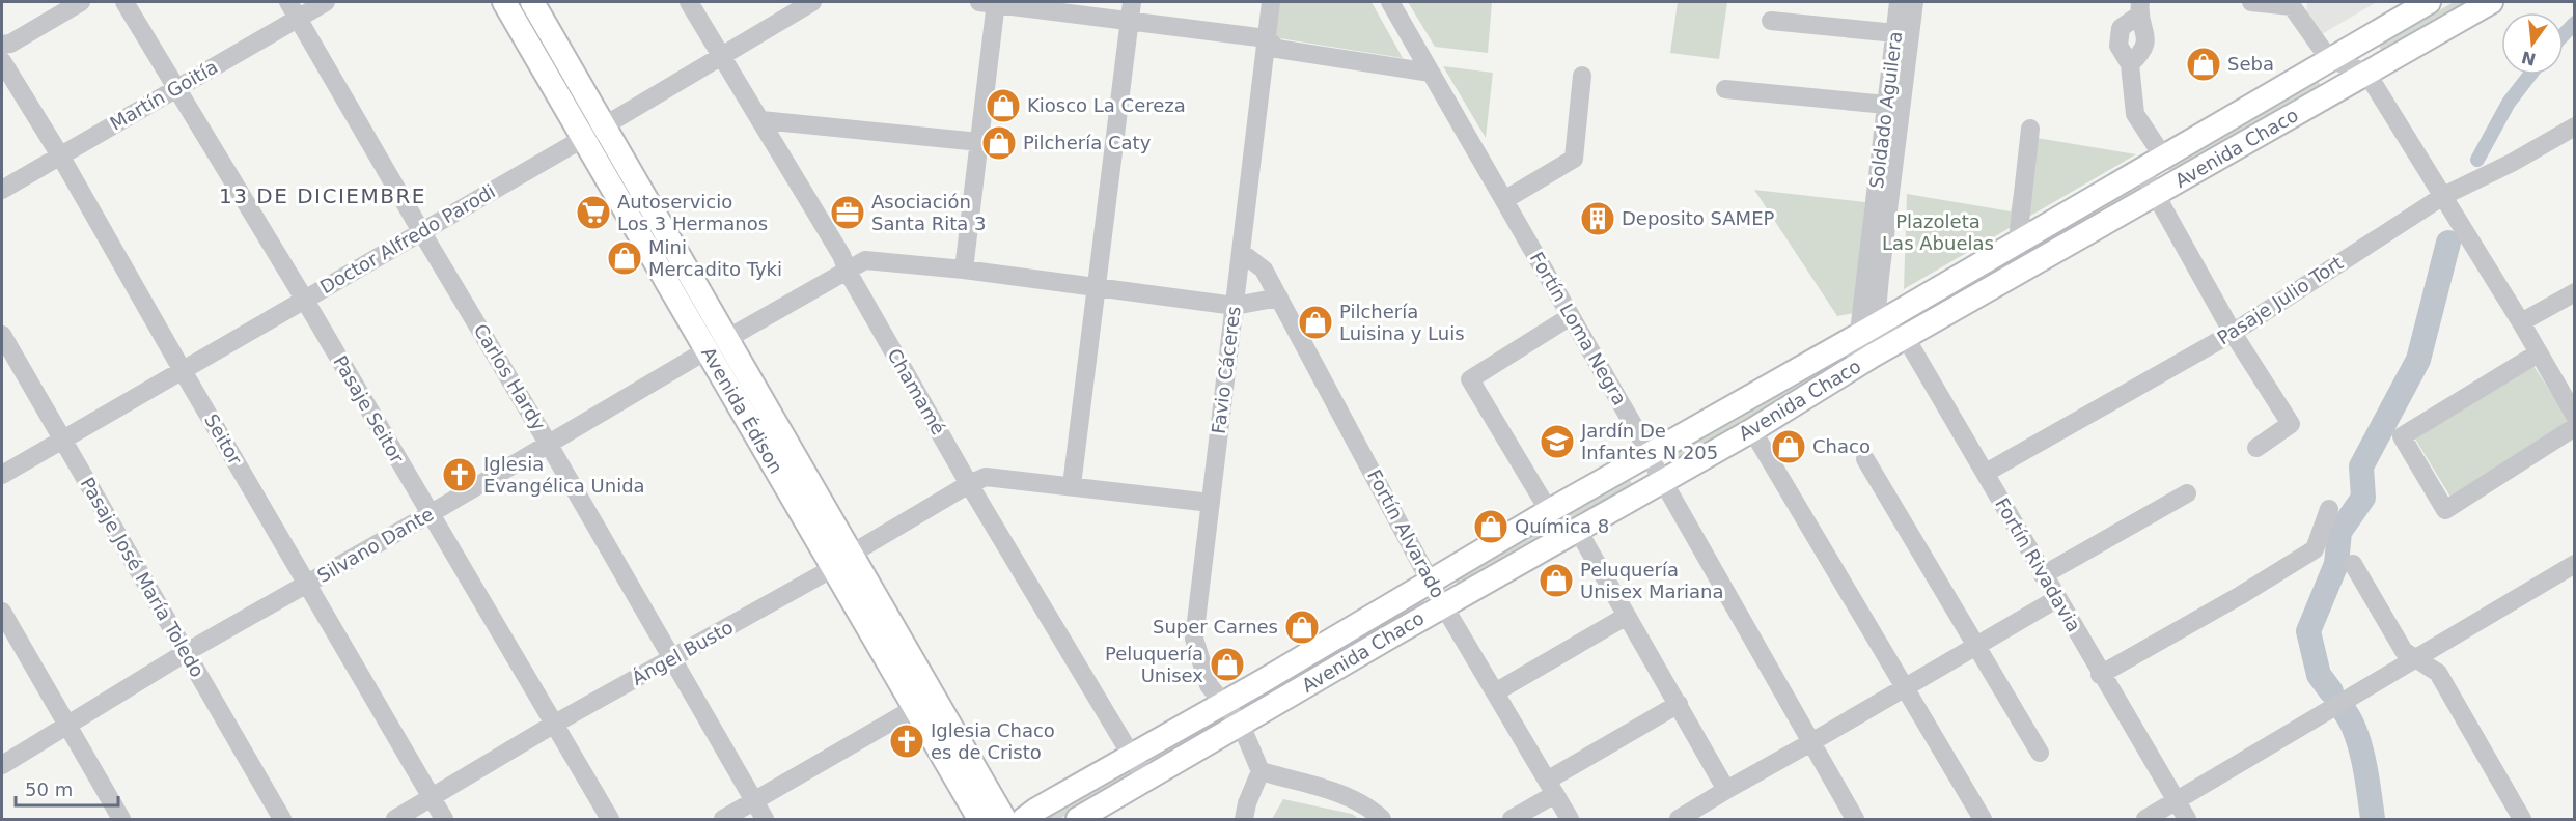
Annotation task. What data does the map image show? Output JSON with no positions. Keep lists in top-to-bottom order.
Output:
{
  "streets": {
    "main road": ["Avenida Chaco", "Avenida Édison"],
    "street": [
      "Martín Goitía",
      "Soldado Aguilera",
      "Doctor Alfredo Parodi",
      "Pasaje Julio Tort",
      "Fortín Loma Negra",
      "Favio Cáceres",
      "Carlos Hardy",
      "Chamamé",
      "Pasaje Seitor",
      "Seitor",
      "Fortín Alvarado",
      "Silvano Dante",
      "Fortín Rivadavia",
      "Pasaje José María Toledo",
      "Ángel Busto"
    ]
  },
  "crossings": [
    ["Martín Goitía", "Carlos Hardy"],
    ["Martín Goitía", "Pasaje Seitor"],
    ["Martín Goitía", "Seitor"],
    ["Soldado Aguilera", "Avenida Chaco"],
    ["Avenida Chaco", "Fortín Loma Negra"],
    ["Avenida Chaco", "Favio Cáceres"],
    ["Avenida Chaco", "Chamamé"],
    ["Avenida Chaco", "Fortín Alvarado"],
    ["Avenida Chaco", "Fortín Rivadavia"],
    ["Doctor Alfredo Parodi", "Carlos Hardy"],
    ["Doctor Alfredo Parodi", "Chamamé"],
    ["Doctor Alfredo Parodi", "Pasaje Seitor"],
    ["Doctor Alfredo Parodi", "Avenida Édison"],
    ["Doctor Alfredo Parodi", "Seitor"],
    ["Doctor Alfredo Parodi", "Pasaje José María Toledo"],
    ["Pasaje Julio Tort", "Fortín Rivadavia"],
    ["Favio Cáceres", "Fortín Alvarado"],
    ["Favio Cáceres", "Silvano Dante"],
    ["Favio Cáceres", "Ángel Busto"],
    ["Carlos Hardy", "Silvano Dante"],
    ["Carlos Hardy", "Ángel Busto"],
    ["Chamamé", "Silvano Dante"],
    ["Chamamé", "Ángel Busto"],
    ["Pasaje Seitor", "Silvano Dante"],
    ["Pasaje Seitor", "Ángel Busto"],
    ["Avenida Édison", "Silvano Dante"],
    ["Avenida Édison", "Ángel Busto"],
    ["Seitor", "Silvano Dante"],
    ["Seitor", "Ángel Busto"],
    ["Fortín Alvarado", "Silvano Dante"],
    ["Silvano Dante", "Pasaje José María Toledo"]
  ],
  "districts": ["13 DE DICIEMBRE"],
  "parks": ["Plazoleta Las Abuelas"],
  "places": {
    "shop": [
      "Seba",
      "Kiosco La Cereza",
      "Pilchería Caty",
      "Mini Mercadito Tyki",
      "Pilchería Luisina y Luis",
      "Chaco",
      "Química 8",
      "Peluquería Unisex Mariana",
      "Super Carnes",
      "Peluquería Unisex"
    ],
    "supermarket": ["Autoservicio Los 3 Hermanos"],
    "office": ["Asociación Santa Rita 3"],
    "building": ["Deposito SAMEP"],
    "school or university": ["Jardín De Infantes N 205"],
    "church": ["Iglesia Evangélica Unida", "Iglesia Chaco es de Cristo"]
  },
  "scale_bar": "50 m",
  "north": "bottom"
}
